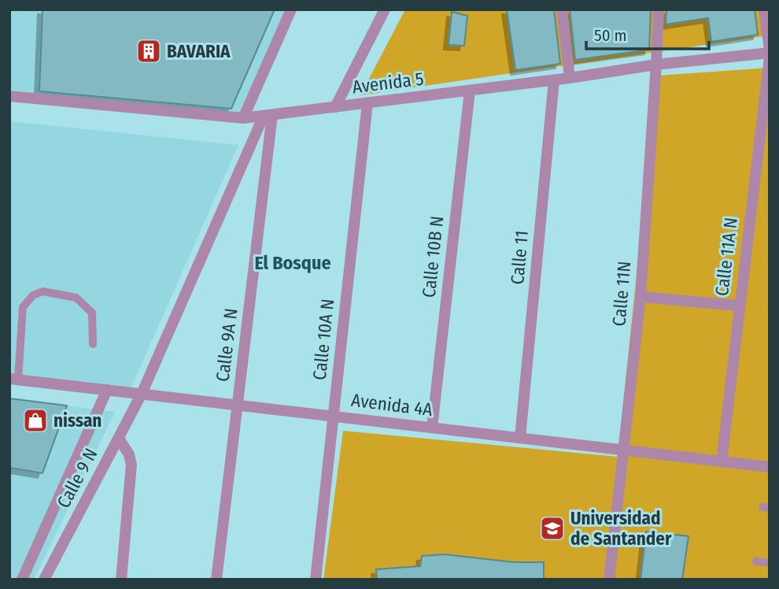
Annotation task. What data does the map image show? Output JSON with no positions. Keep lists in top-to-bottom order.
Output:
{
  "streets": {
    "street": [
      "Avenida 5",
      "Calle 10B N",
      "Calle 11A N",
      "Calle 11",
      "Calle 11N",
      "Calle 10A N",
      "Calle 9A N",
      "Avenida 4A",
      "Calle 9 N"
    ]
  },
  "crossings": [
    ["Avenida 5", "Calle 10B N"],
    ["Avenida 5", "Calle 11A N"],
    ["Avenida 5", "Calle 11"],
    ["Avenida 5", "Calle 11N"],
    ["Avenida 5", "Calle 10A N"],
    ["Avenida 5", "Calle 9A N"],
    ["Avenida 5", "Calle 9 N"],
    ["Calle 10B N", "Avenida 4A"],
    ["Calle 11A N", "Avenida 4A"],
    ["Calle 11", "Avenida 4A"],
    ["Calle 11N", "Avenida 4A"],
    ["Calle 10A N", "Avenida 4A"],
    ["Calle 9A N", "Avenida 4A"],
    ["Calle 9A N", "Calle 9 N"],
    ["Avenida 4A", "Calle 9 N"]
  ],
  "districts": ["El Bosque"],
  "places": {
    "building": ["BAVARIA"],
    "shop": ["nissan"],
    "school or university": ["Universidad de Santander"]
  },
  "scale_bar": "50 m"
}
